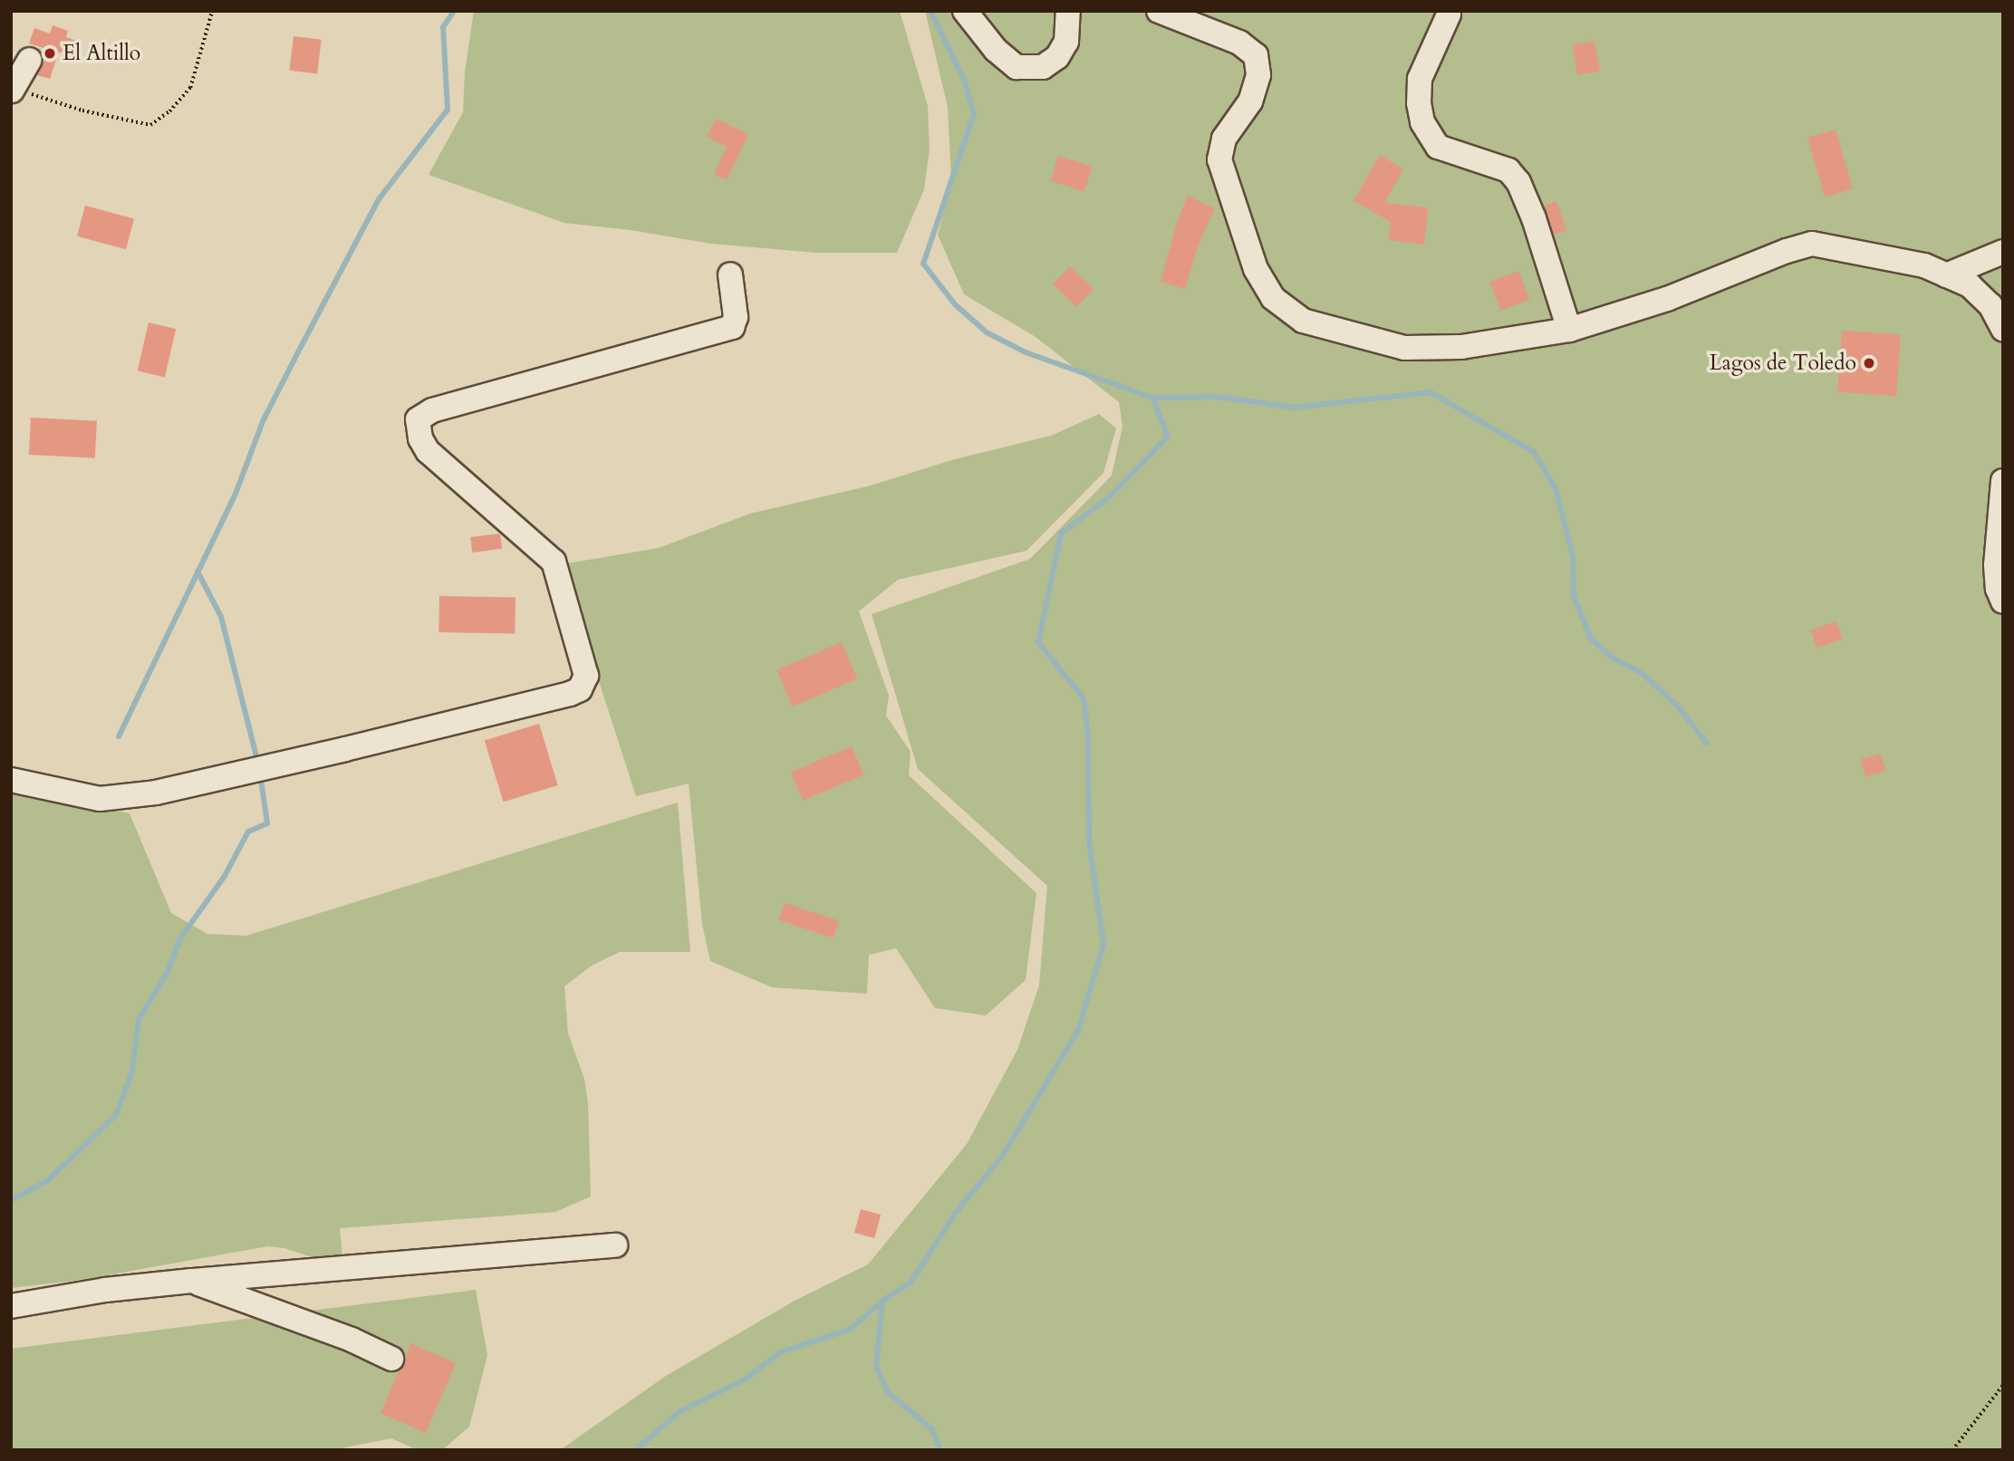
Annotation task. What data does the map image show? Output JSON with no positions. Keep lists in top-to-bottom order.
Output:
{
  "places": ["El Altillo", "Lagos de Toledo"]
}
